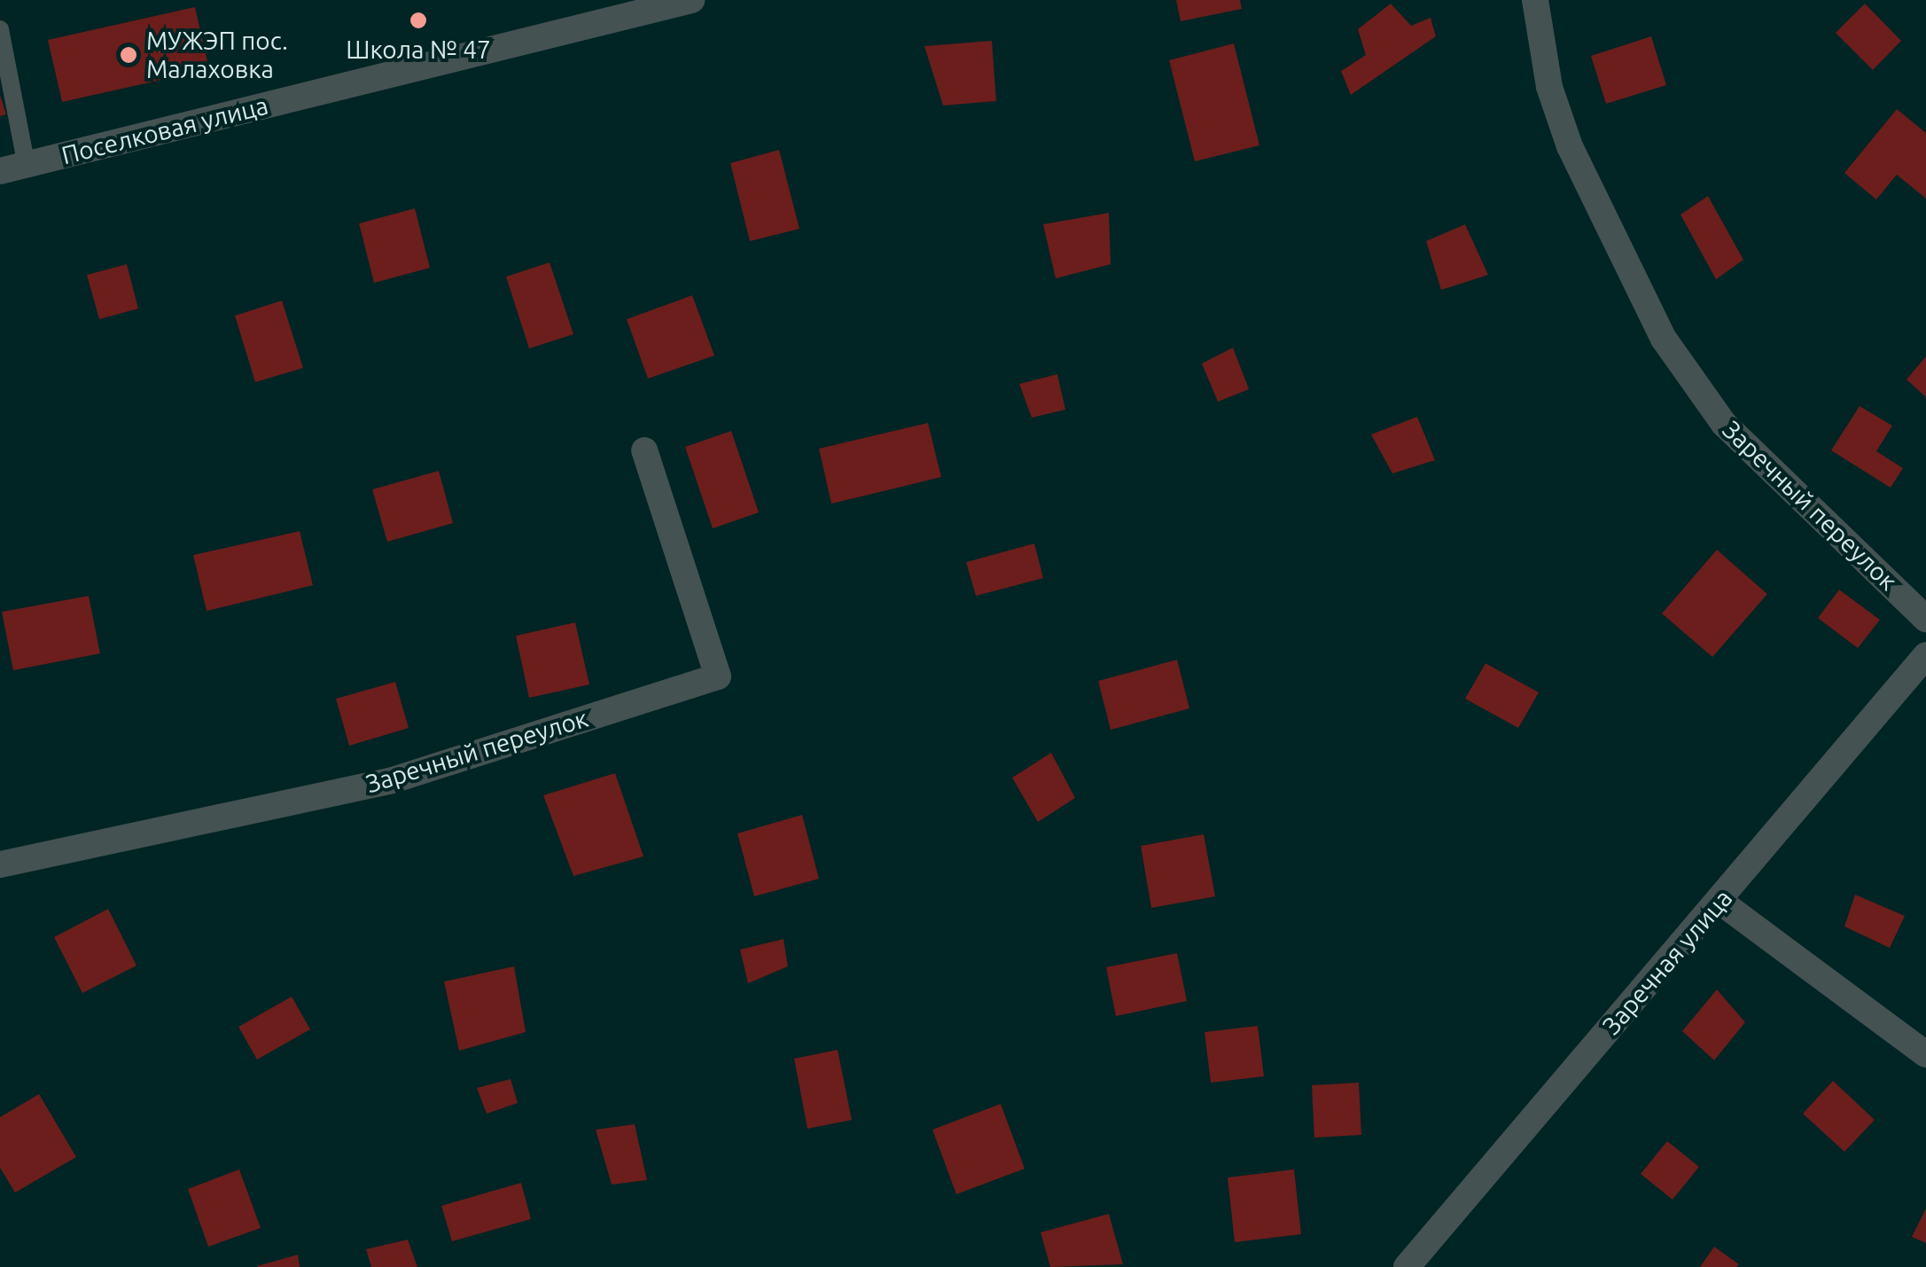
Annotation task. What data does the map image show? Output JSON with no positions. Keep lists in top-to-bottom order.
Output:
{
  "streets": {
    "street": ["Поселковая улица", "Заречный переулок", "Заречная улица"]
  },
  "places": ["Школа № 47", "МУЖЭП пос. Малаховка"]
}
